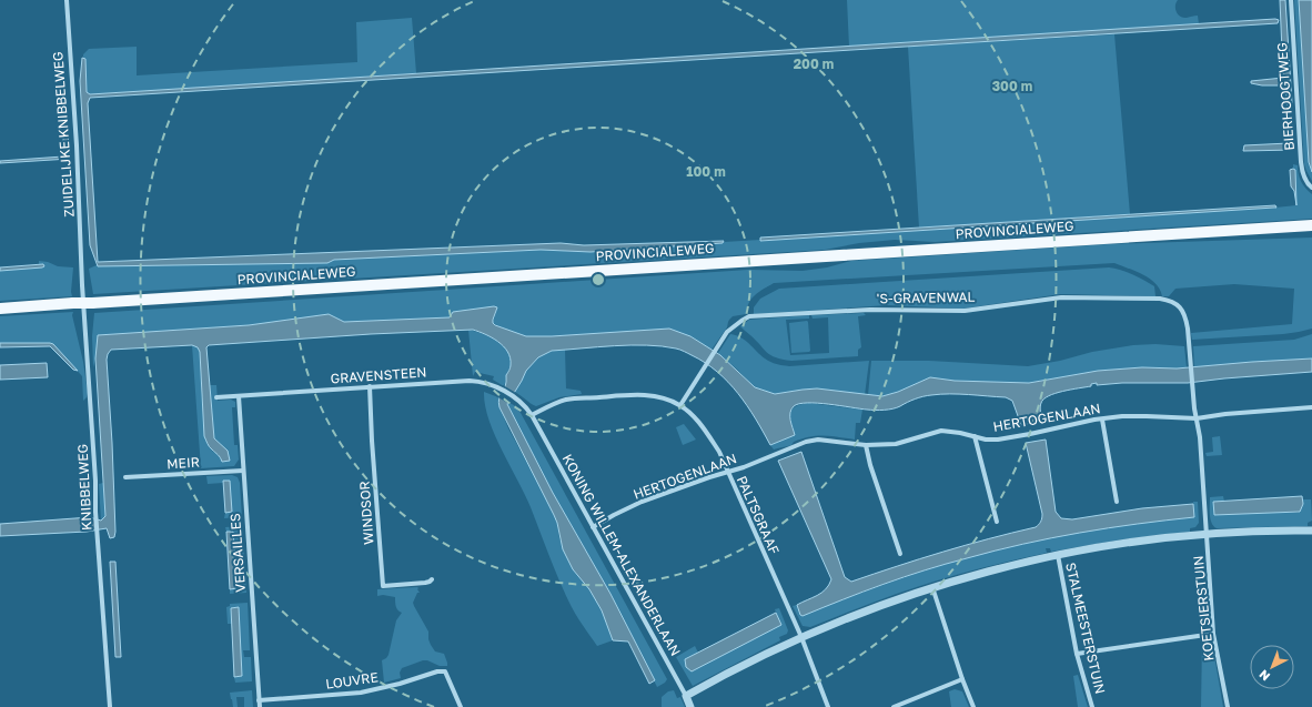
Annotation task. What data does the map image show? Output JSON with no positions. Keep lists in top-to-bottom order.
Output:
{
  "streets": {
    "main road": ["PROVINCIALEWEG"],
    "street": [
      "BIERHOOGTWEG",
      "ZUIDELIJKE KNIBBELWEG",
      "'S-GRAVENWAL",
      "GRAVENSTEEN",
      "HERTOGENLAAN",
      "MEIR",
      "KNIBBELWEG",
      "WINDSOR",
      "PALTSGRAAF",
      "VERSAILLES",
      "KONING WILLEM-ALEXANDERLAAN",
      "KOETSIERSTUIN",
      "STALMEESTERSTUIN",
      "LOUVRE"
    ]
  },
  "crossings": [
    ["ZUIDELIJKE KNIBBELWEG", "KNIBBELWEG"],
    ["'S-GRAVENWAL", "HERTOGENLAAN"],
    ["'S-GRAVENWAL", "PALTSGRAAF"],
    ["'S-GRAVENWAL", "KOETSIERSTUIN"],
    ["GRAVENSTEEN", "WINDSOR"],
    ["GRAVENSTEEN", "PALTSGRAAF"],
    ["GRAVENSTEEN", "VERSAILLES"],
    ["GRAVENSTEEN", "KONING WILLEM-ALEXANDERLAAN"],
    ["HERTOGENLAAN", "PALTSGRAAF"],
    ["HERTOGENLAAN", "KONING WILLEM-ALEXANDERLAAN"],
    ["HERTOGENLAAN", "KOETSIERSTUIN"],
    ["MEIR", "VERSAILLES"],
    ["PALTSGRAAF", "KONING WILLEM-ALEXANDERLAAN"],
    ["VERSAILLES", "LOUVRE"]
  ],
  "north": "bottom left",
  "rings": ["200 m", "300 m", "100 m"]
}
